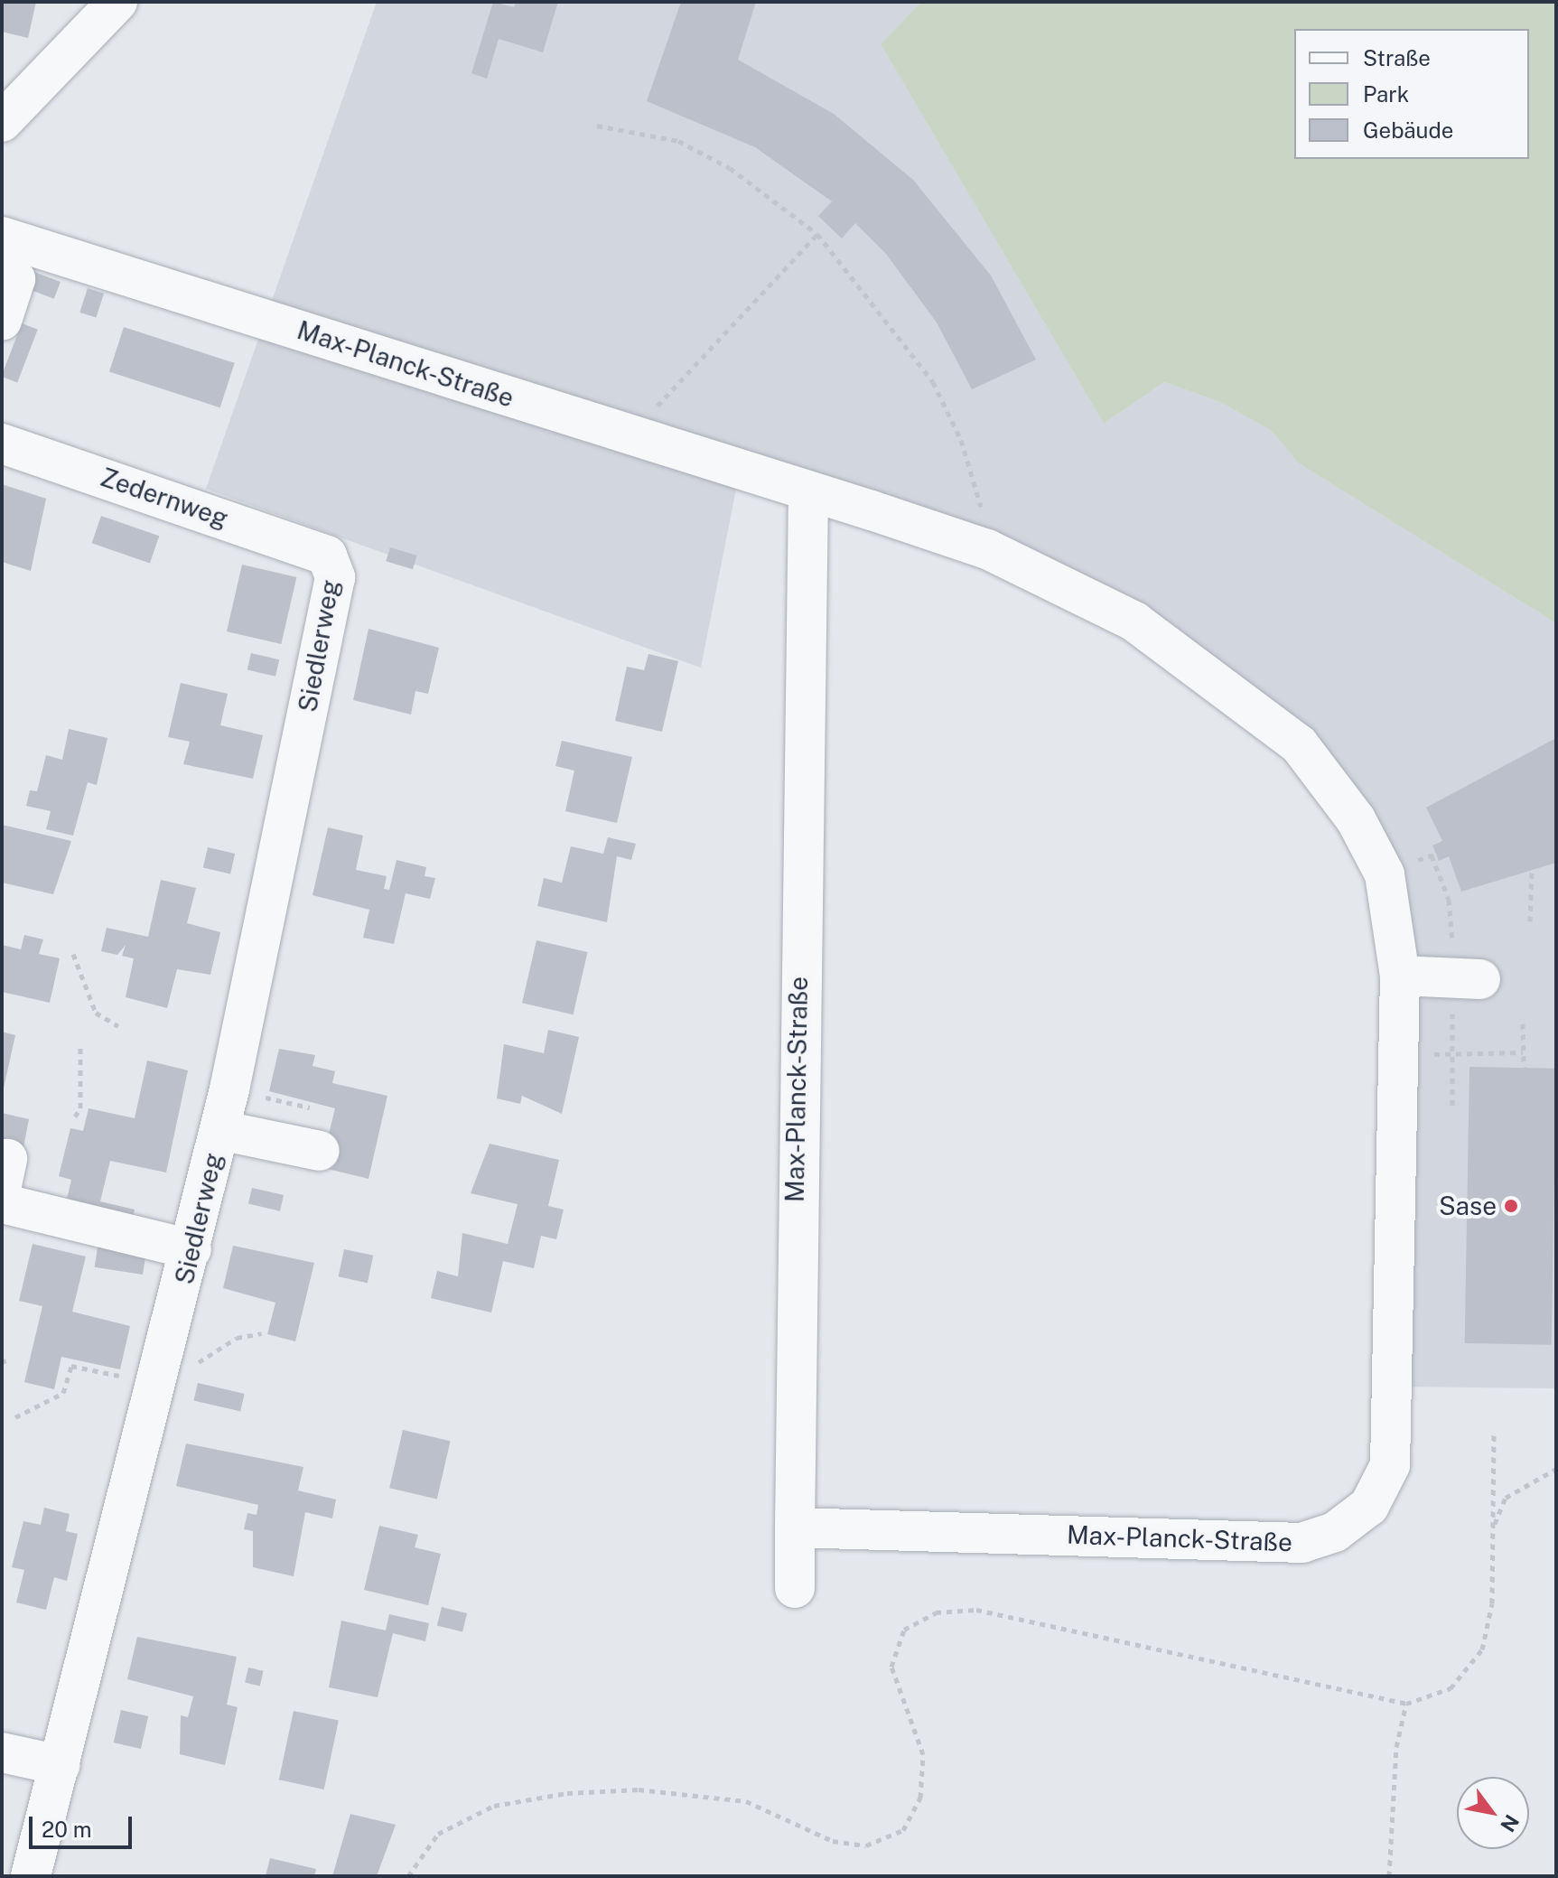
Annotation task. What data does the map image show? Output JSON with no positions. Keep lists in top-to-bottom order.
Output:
{
  "streets": {
    "street": ["Max-Planck-Straße", "Zedernweg", "Siedlerweg"]
  },
  "crossings": [
    ["Zedernweg", "Siedlerweg"]
  ],
  "places": ["Sase"],
  "legend": ["Straße", "Park", "Gebäude"],
  "scale_bar": "20 m",
  "north": "bottom right"
}
